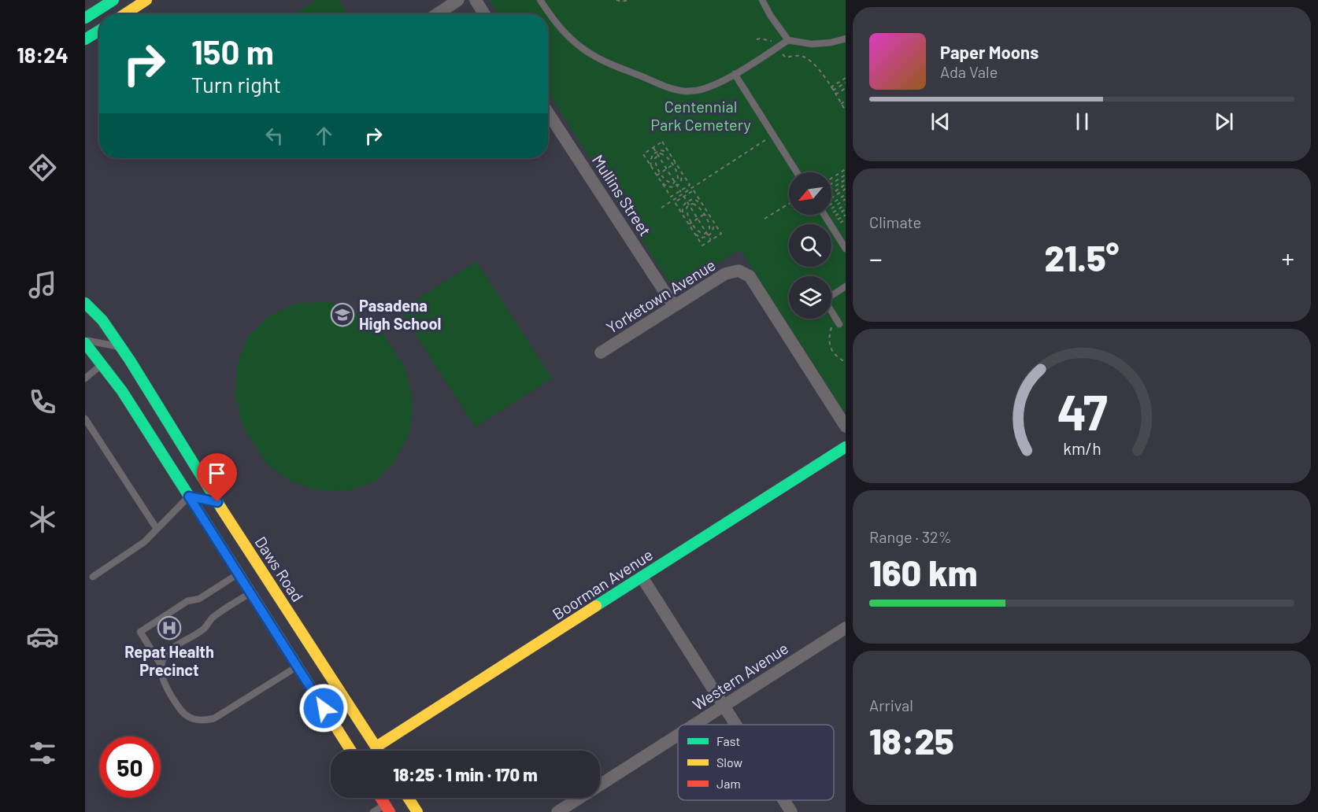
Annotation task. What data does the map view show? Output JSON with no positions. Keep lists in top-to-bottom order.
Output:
{
  "streets": {
    "main road": ["Daws Road", "Boorman Avenue"],
    "street": ["Mullins Street", "Yorketown Avenue", "Western Avenue"]
  },
  "crossings": [
    ["Mullins Street", "Yorketown Avenue"],
    ["Daws Road", "Boorman Avenue"]
  ],
  "parks": ["Centennial Park Cemetery"],
  "places": {
    "school or university": ["Pasadena High School"],
    "hospital": ["Repat Health Precinct"]
  },
  "legend": ["Fast", "Slow", "Jam"],
  "north": "bottom left",
  "page": {
    "tabs": "18:24",
    "turn": ["150 m", "Turn right"],
    "song": ["Paper Moons", "Ada Vale"],
    "tile": [
      "Climate",
      ["Range · 32%", "160 km"],
      ["Arrival", "18:25"]
    ],
    "heat": ["−", "21.5°", "+"],
    "limit": "50",
    "trip": "18:25 · 1 min · 170 m",
    "gauge": ["47", "km/h"]
  }
}
